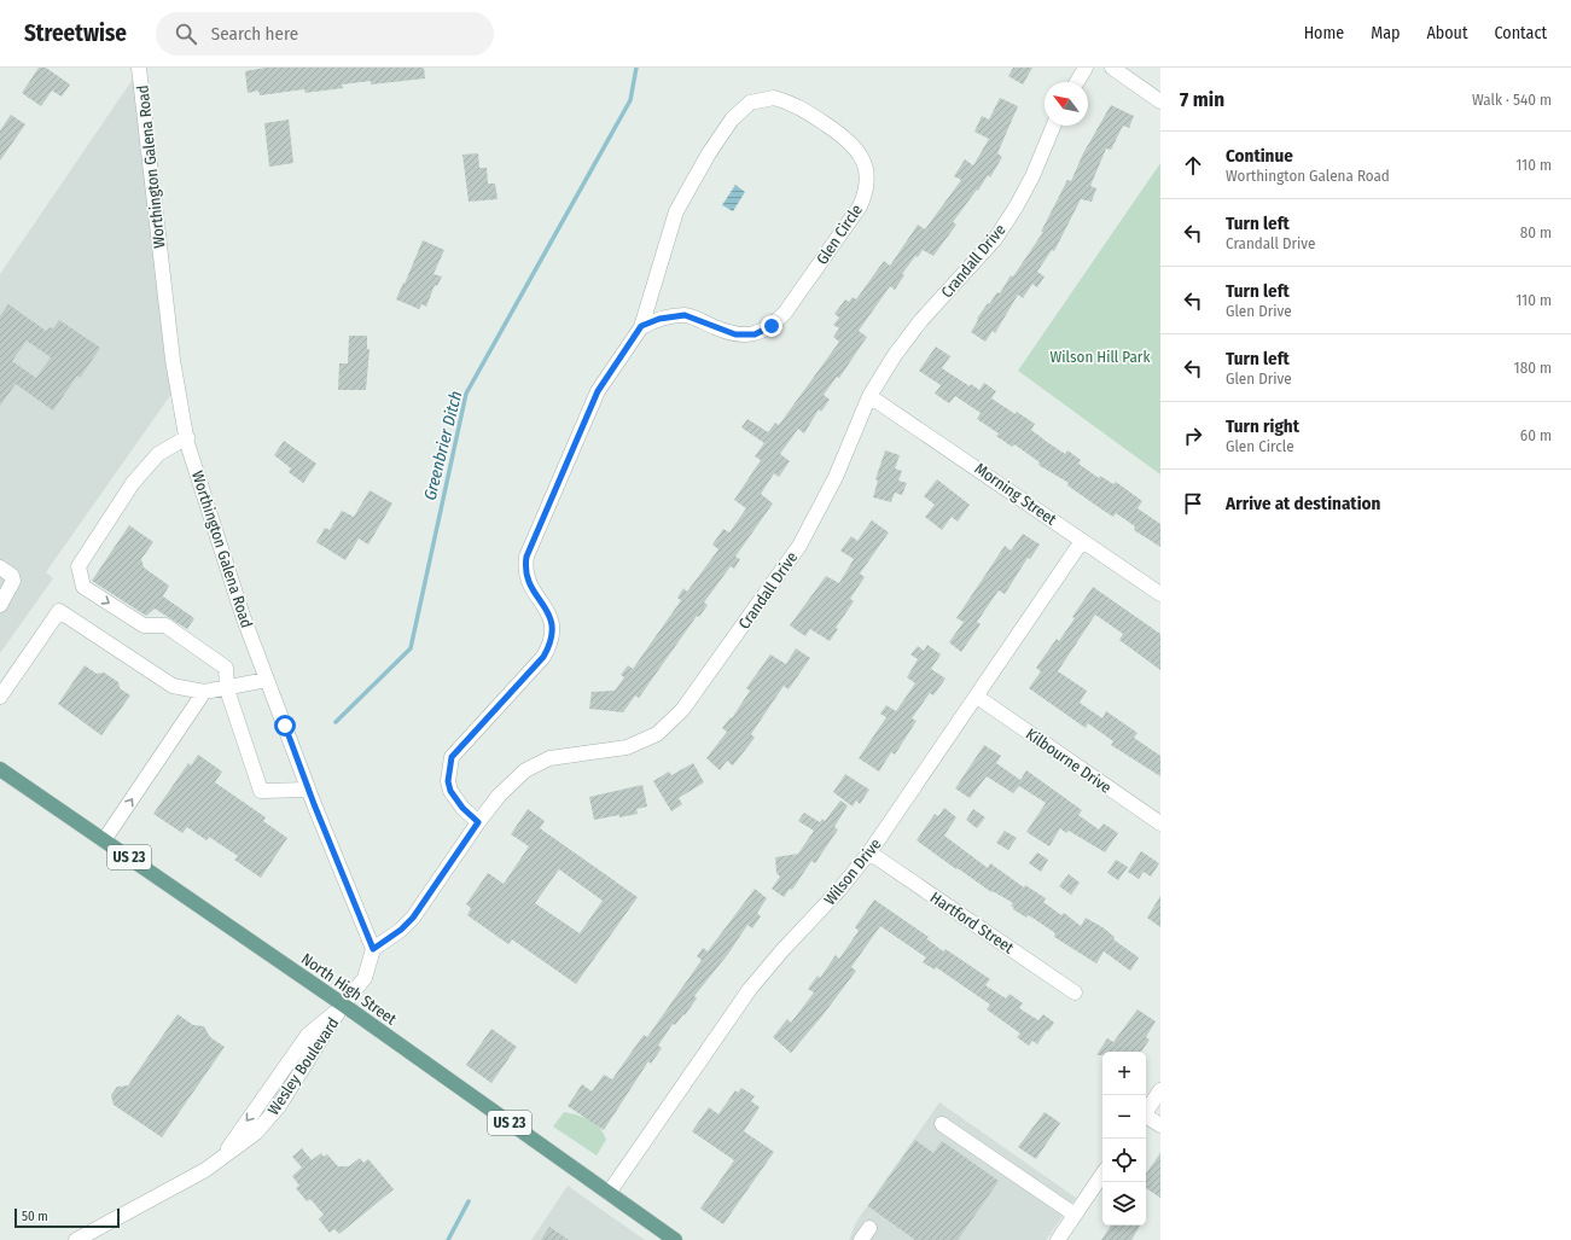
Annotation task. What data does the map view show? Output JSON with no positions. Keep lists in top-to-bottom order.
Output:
{
  "streets": {
    "main road": ["US 23", "North High Street"],
    "street": [
      "Worthington Galena Road",
      "Glen Circle",
      "Crandall Drive",
      "Morning Street",
      "Kilbourne Drive",
      "Wilson Drive",
      "Hartford Street",
      "Wesley Boulevard"
    ]
  },
  "crossings": [
    ["Worthington Galena Road", "Crandall Drive"],
    ["Glen Circle", "Crandall Drive"],
    ["Crandall Drive", "Morning Street"],
    ["Morning Street", "Wilson Drive"],
    ["Kilbourne Drive", "Wilson Drive"],
    ["Wilson Drive", "Hartford Street"],
    ["Wilson Drive", "North High Street"],
    ["North High Street", "Wesley Boulevard"]
  ],
  "water": ["Greenbrier Ditch"],
  "parks": ["Wilson Hill Park"],
  "scale_bar": "50 m",
  "north": "top left",
  "page": {
    "header": "Streetwise",
    "search": "Search here",
    "nav": [
      "Home",
      "Map",
      "About",
      "Contact"
    ],
    "heading": ["7 min", "Walk · 540 m"],
    "list": [
      ["Continue", "Worthington Galena Road", "110 m"],
      ["Turn left", "Crandall Drive", "80 m"],
      ["Turn left", "Glen Drive", "110 m"],
      ["Turn left", "Glen Drive", "180 m"],
      ["Turn right", "Glen Circle", "60 m"],
      "Arrive at destination"
    ],
    "map_buttons": ["+", "−"],
    "scale": "50 m"
  }
}
